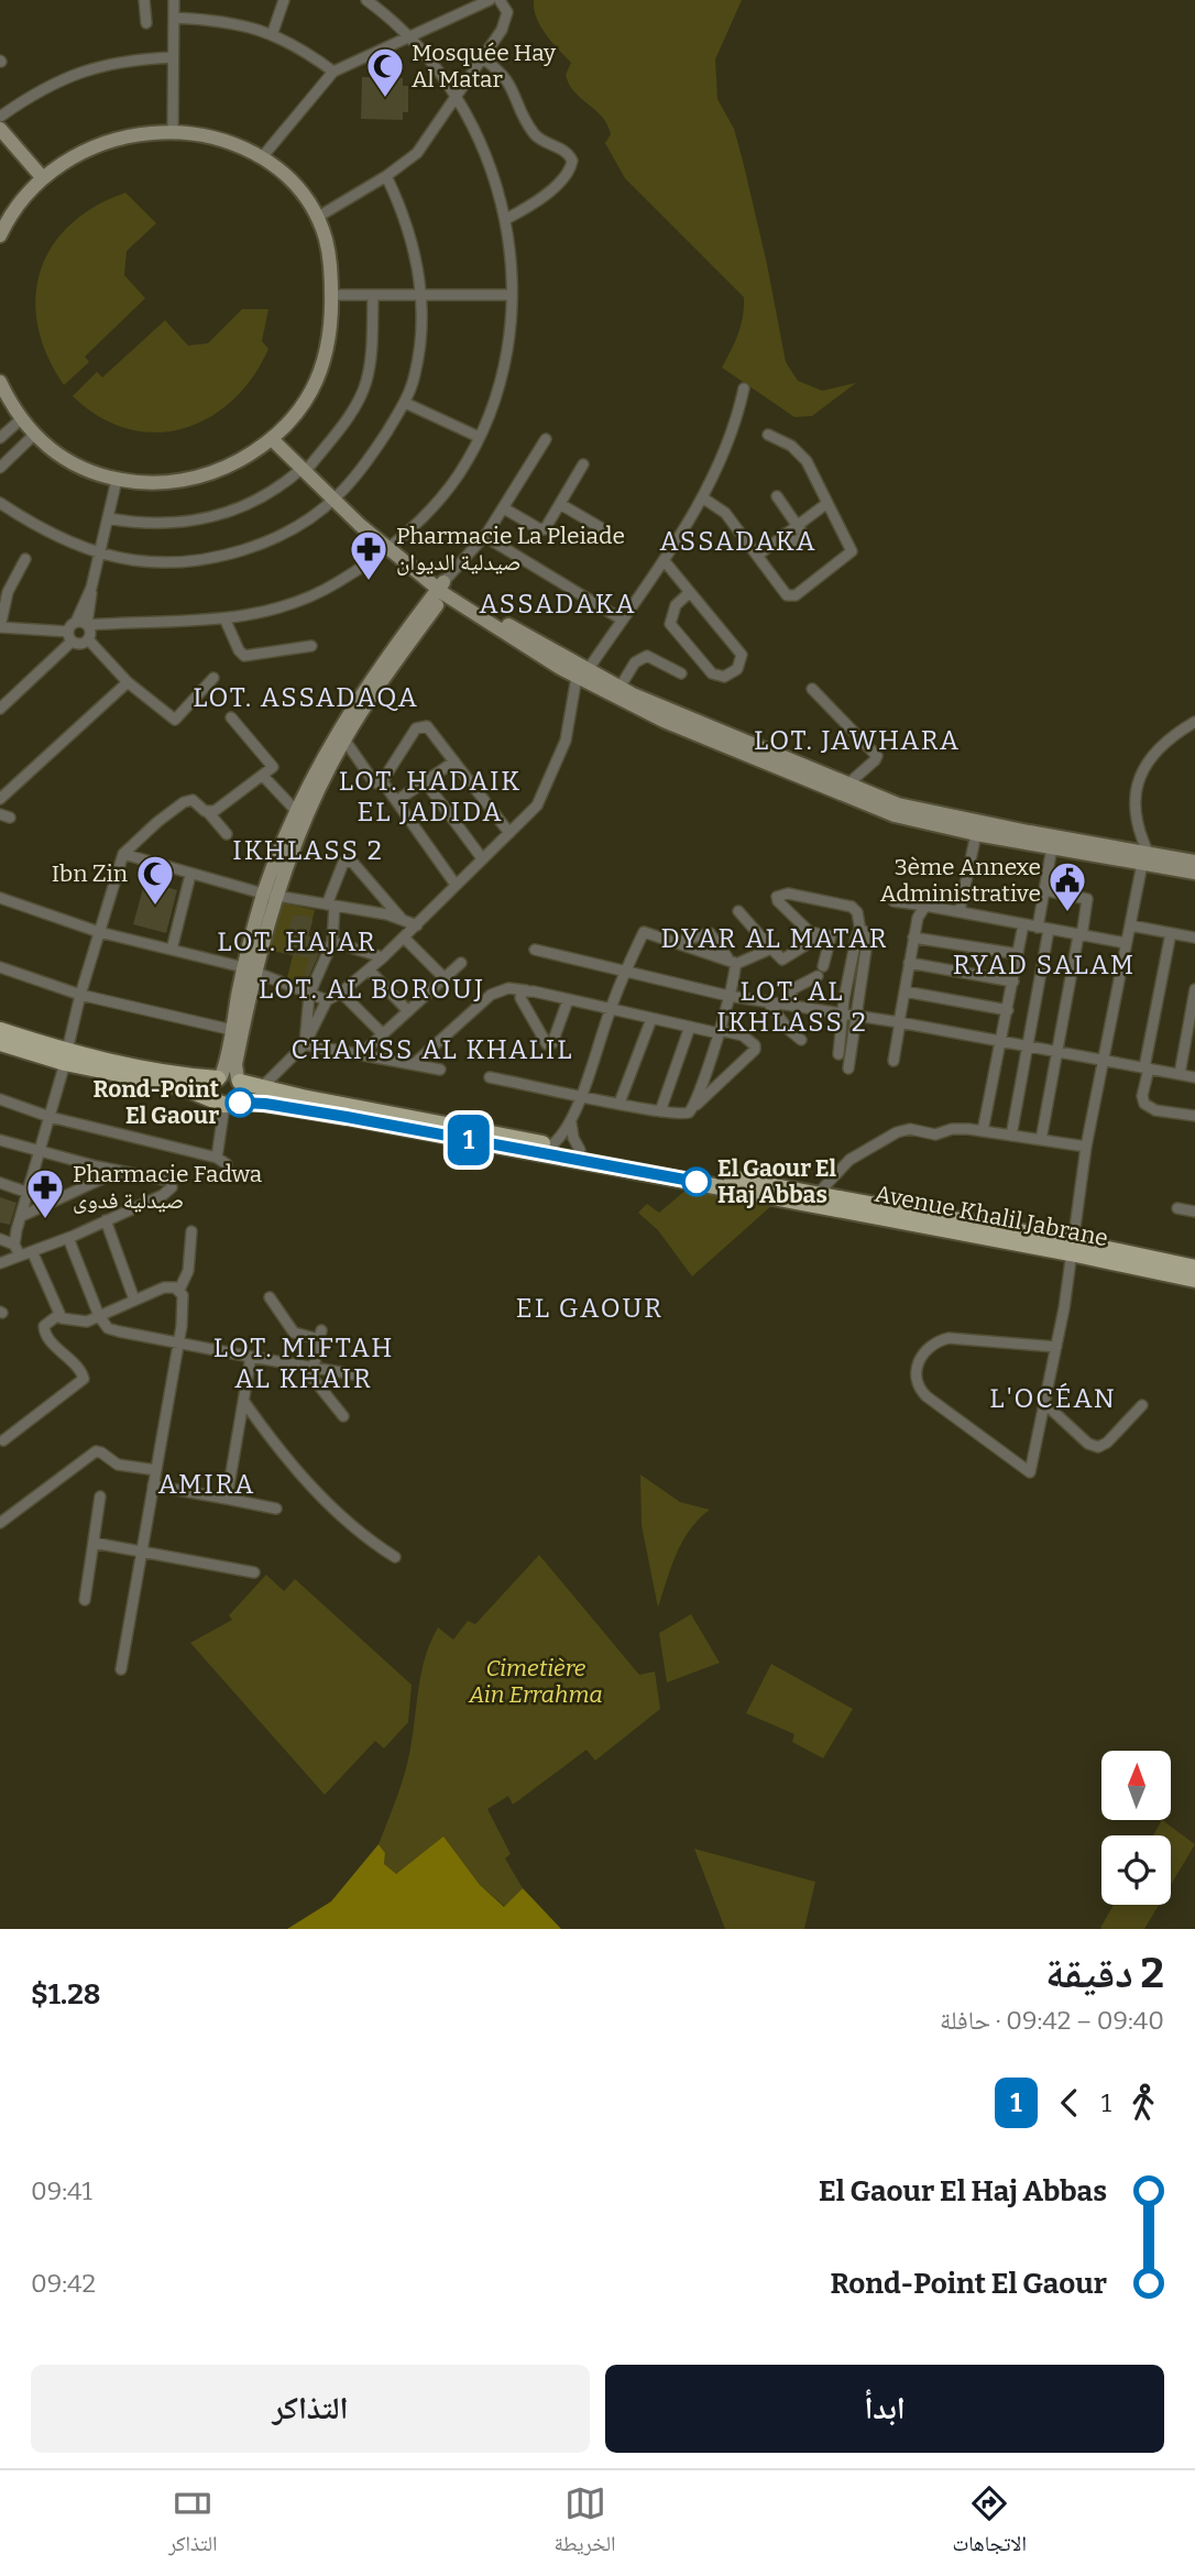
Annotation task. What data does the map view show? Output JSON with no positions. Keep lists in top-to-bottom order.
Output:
{
  "streets": {
    "main road": ["Avenue Khalil Jabrane"]
  },
  "districts": [
    "ASSADAKA",
    "ASSADAKA",
    "LOT. ASSADAQA",
    "LOT. JAWHARA",
    "LOT. HADAIK EL JADIDA",
    "IKHLASS 2",
    "DYAR AL MATAR",
    "LOT. HAJAR",
    "RYAD SALAM",
    "LOT. AL BOROUJ",
    "LOT. AL IKHLASS 2",
    "CHAMSS AL KHALIL",
    "EL GAOUR",
    "LOT. MIFTAH AL KHAIR",
    "L'OCÉAN",
    "AMIRA"
  ],
  "parks": ["Cimetière Ain Errahma"],
  "places": {
    "mosque": ["Mosquée Hay Al Matar", "Ibn Zin"],
    "pharmacy": ["Pharmacie La Pleiade صيدلية الديوان", "Pharmacie Fadwa صيدلية فدوى"],
    "public building": ["3ème Annexe Administrative"],
    "other": ["Rond-Point El Gaour", "El Gaour El Haj Abbas"]
  },
  "lines": ["bus line 1"],
  "north": "top",
  "page": {
    "on_map": "1",
    "heading": ["2 دقيقة", "09:40 – 09:42 · حافلة", "$1.28"],
    "legs": ["1", "1"],
    "list": [
      {
        "name": "El Gaour El Haj Abbas",
        "value": "09:41"
      },
      {
        "name": "Rond-Point El Gaour",
        "value": "09:42"
      }
    ],
    "buttons": ["ابدأ", "التذاكر"],
    "tabs": ["الاتجاهات", "الخريطة", "التذاكر"]
  }
}
